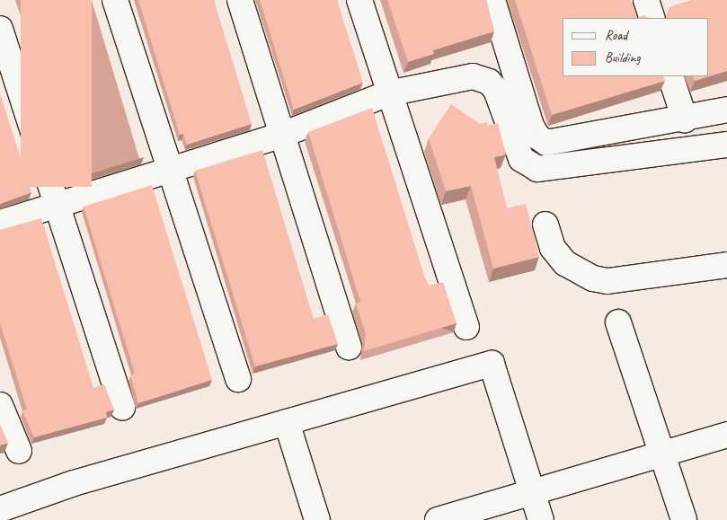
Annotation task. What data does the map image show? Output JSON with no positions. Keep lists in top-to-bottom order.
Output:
{
  "legend": ["Road", "Building"]
}
